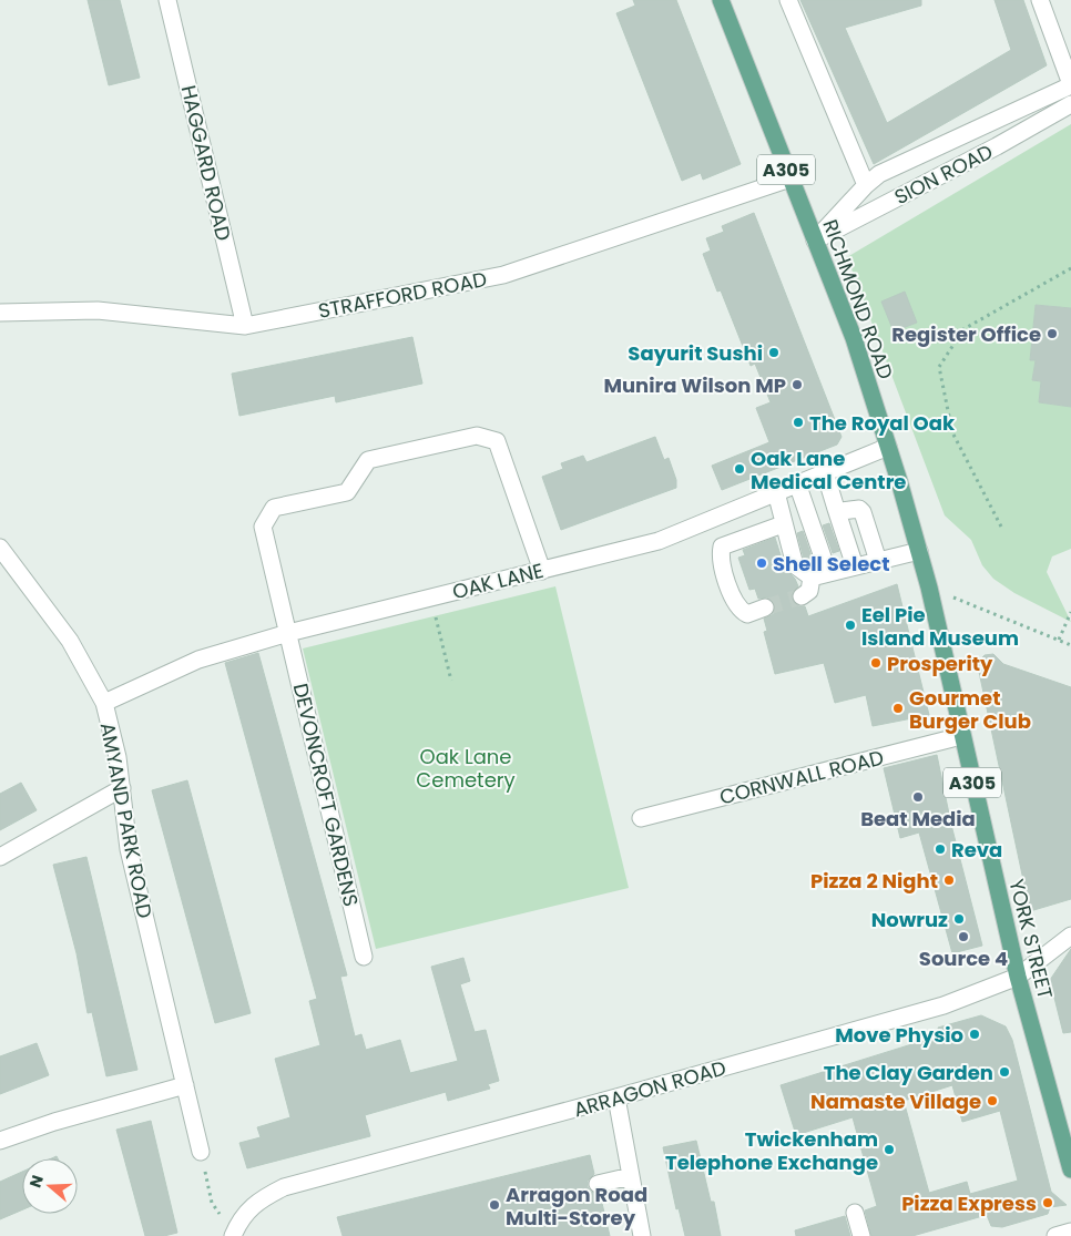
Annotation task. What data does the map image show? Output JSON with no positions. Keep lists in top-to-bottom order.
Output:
{
  "streets": {
    "main road": ["A305", "RICHMOND ROAD", "YORK STREET"],
    "street": [
      "HAGGARD ROAD",
      "SION ROAD",
      "STRAFFORD ROAD",
      "OAK LANE",
      "CORNWALL ROAD",
      "DEVONCROFT GARDENS",
      "AMYAND PARK ROAD",
      "ARRAGON ROAD"
    ]
  },
  "crossings": [
    ["HAGGARD ROAD", "STRAFFORD ROAD"],
    ["SION ROAD", "RICHMOND ROAD"],
    ["STRAFFORD ROAD", "RICHMOND ROAD"],
    ["RICHMOND ROAD", "OAK LANE"],
    ["RICHMOND ROAD", "YORK STREET"],
    ["OAK LANE", "DEVONCROFT GARDENS"],
    ["OAK LANE", "AMYAND PARK ROAD"],
    ["CORNWALL ROAD", "YORK STREET"],
    ["YORK STREET", "ARRAGON ROAD"]
  ],
  "parks": ["Oak Lane Cemetery"],
  "places": [
    "Register Office",
    "Sayurit Sushi",
    "Munira Wilson MP",
    "The Royal Oak",
    "Oak Lane Medical Centre",
    "Shell Select",
    "Eel Pie Island Museum",
    "Prosperity",
    "Gourmet Burger Club",
    "Beat Media",
    "Reva",
    "Pizza 2 Night",
    "Nowruz",
    "Source 4",
    "Move Physio",
    "The Clay Garden",
    "Namaste Village",
    "Twickenham Telephone Exchange",
    "Pizza Express",
    "Arragon Road Multi-Storey"
  ],
  "north": "left"
}
